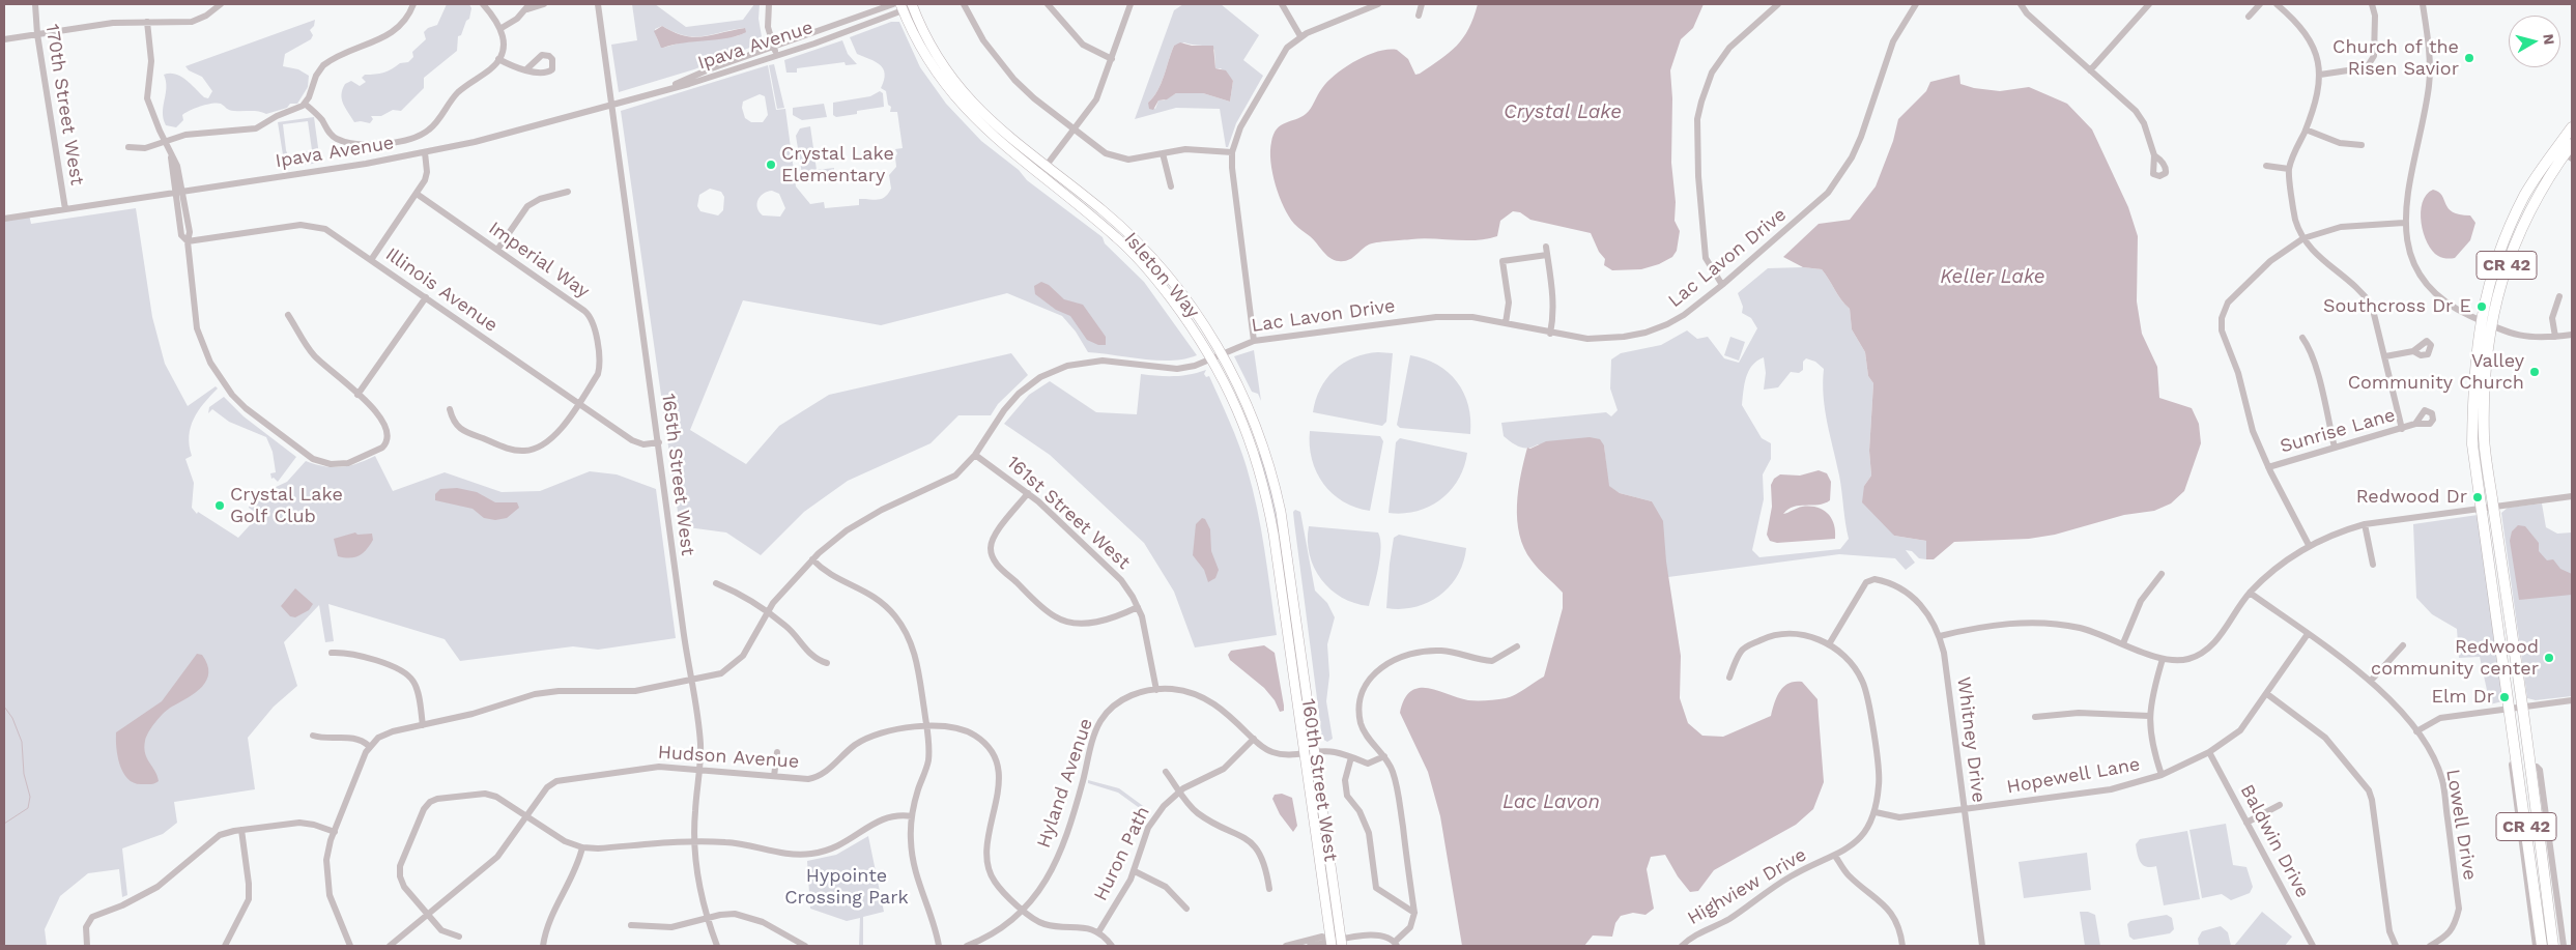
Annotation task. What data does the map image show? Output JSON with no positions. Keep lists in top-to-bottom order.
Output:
{
  "streets": {
    "highway": ["CR 42"],
    "main road": ["Isleton Way", "160th Street West"],
    "street": [
      "Ipava Avenue",
      "170th Street West",
      "Lac Lavon Drive",
      "Imperial Way",
      "Illinois Avenue",
      "Sunrise Lane",
      "165th Street West",
      "161st Street West",
      "Whitney Drive",
      "Hudson Avenue",
      "Hopewell Lane",
      "Hyland Avenue",
      "Lowell Drive",
      "Baldwin Drive",
      "Huron Path",
      "Highview Drive"
    ]
  },
  "crossings": [
    ["Ipava Avenue", "170th Street West"],
    ["Ipava Avenue", "Isleton Way"],
    ["Ipava Avenue", "165th Street West"],
    ["Lac Lavon Drive", "Isleton Way"],
    ["Lac Lavon Drive", "165th Street West"],
    ["Lac Lavon Drive", "161st Street West"],
    ["Imperial Way", "Illinois Avenue"],
    ["Isleton Way", "160th Street West"],
    ["Illinois Avenue", "165th Street West"],
    ["165th Street West", "Hudson Avenue"],
    ["161st Street West", "Hyland Avenue"],
    ["Whitney Drive", "Hopewell Lane"],
    ["Whitney Drive", "Highview Drive"],
    ["Hudson Avenue", "Hyland Avenue"],
    ["Hudson Avenue", "Huron Path"],
    ["Hopewell Lane", "Lowell Drive"],
    ["Hopewell Lane", "Baldwin Drive"],
    ["Hopewell Lane", "Highview Drive"],
    ["160th Street West", "Hyland Avenue"],
    ["Hyland Avenue", "Huron Path"]
  ],
  "water": ["Crystal Lake", "Keller Lake", "Lac Lavon"],
  "parks": ["Hypointe Crossing Park"],
  "places": [
    "Church of the Risen Savior",
    "Crystal Lake Elementary",
    "Southcross Dr E",
    "Valley Community Church",
    "Redwood Dr",
    "Crystal Lake Golf Club",
    "Redwood community center",
    "Elm Dr"
  ],
  "north": "right"
}
